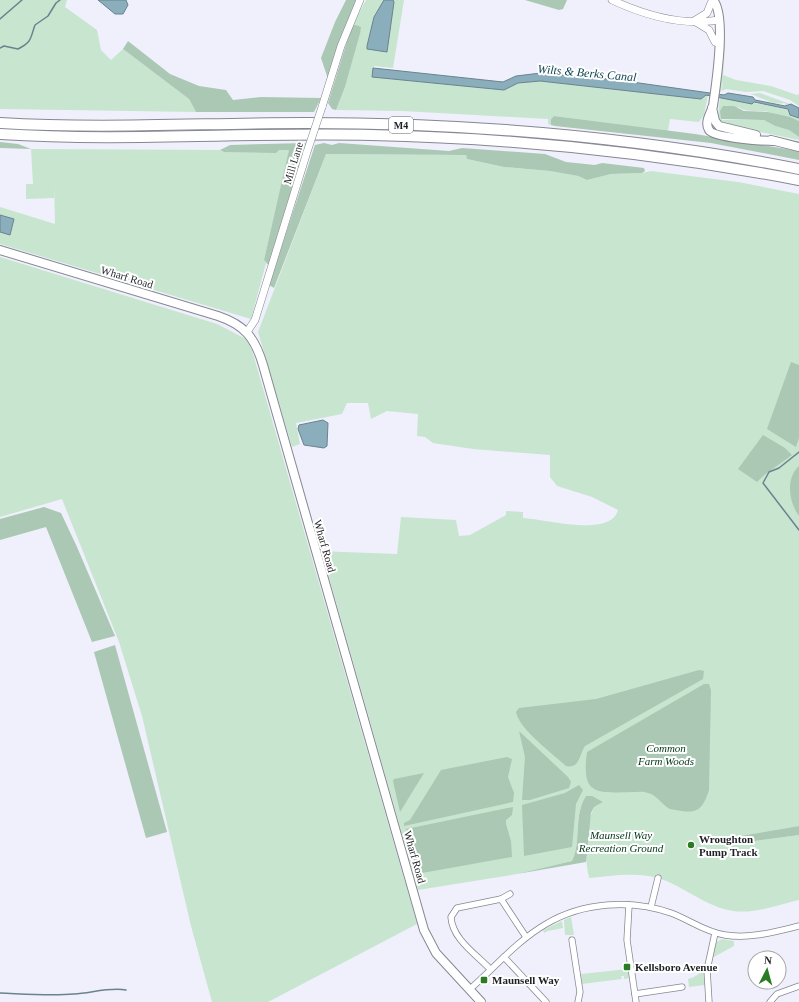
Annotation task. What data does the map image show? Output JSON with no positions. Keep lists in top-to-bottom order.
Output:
{
  "streets": {
    "highway": ["M4"],
    "main road": ["Wharf Road"],
    "street": ["Mill Lane"]
  },
  "crossings": [
    ["Mill Lane", "Wharf Road"]
  ],
  "water": ["Wilts & Berks Canal"],
  "parks": ["Common Farm Woods", "Maunsell Way Recreation Ground"],
  "places": {
    "other": ["Wroughton Pump Track"],
    "transit": ["Kellsboro Avenue", "Maunsell Way"]
  },
  "north": "top"
}
